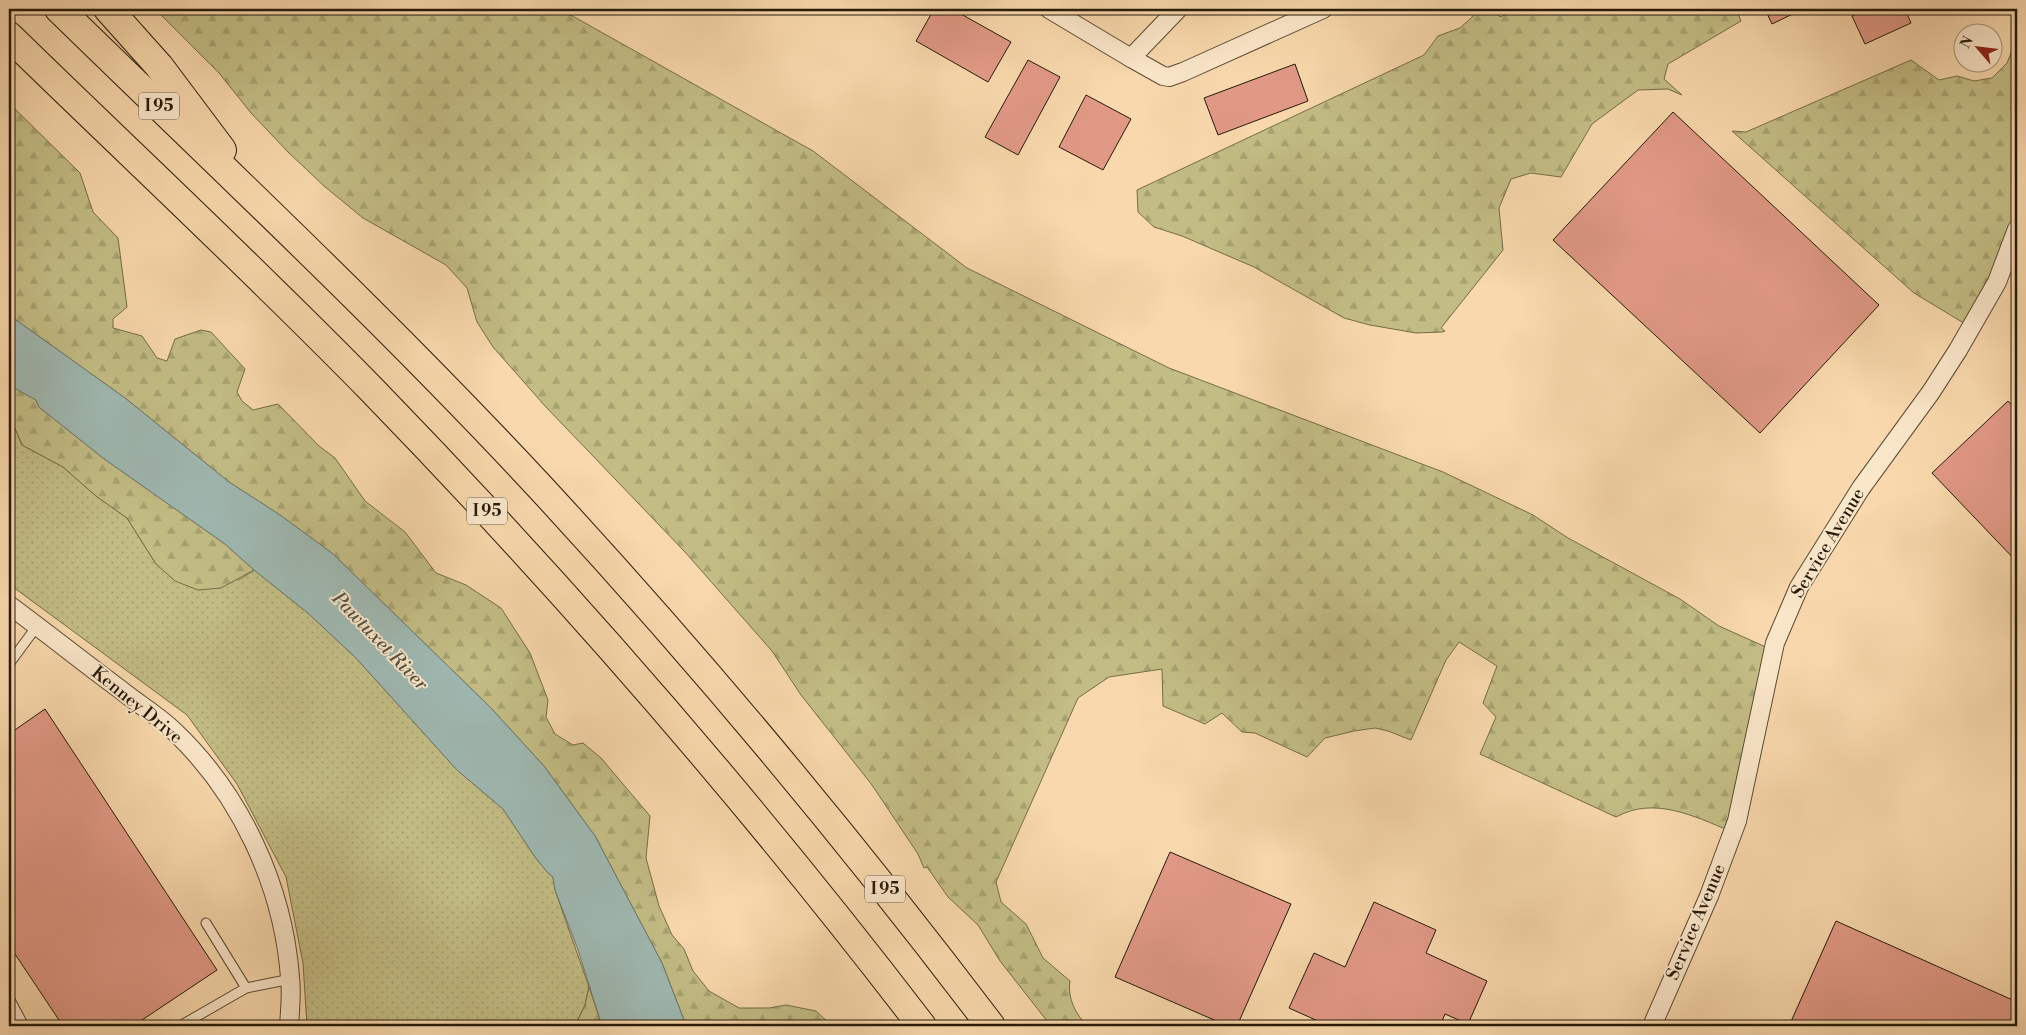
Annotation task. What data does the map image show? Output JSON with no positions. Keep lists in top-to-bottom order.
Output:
{
  "streets": {
    "highway": ["I 95"],
    "street": ["Service Avenue", "Kenney Drive"]
  },
  "water": ["Pawtuxet River"],
  "north": "top left"
}
